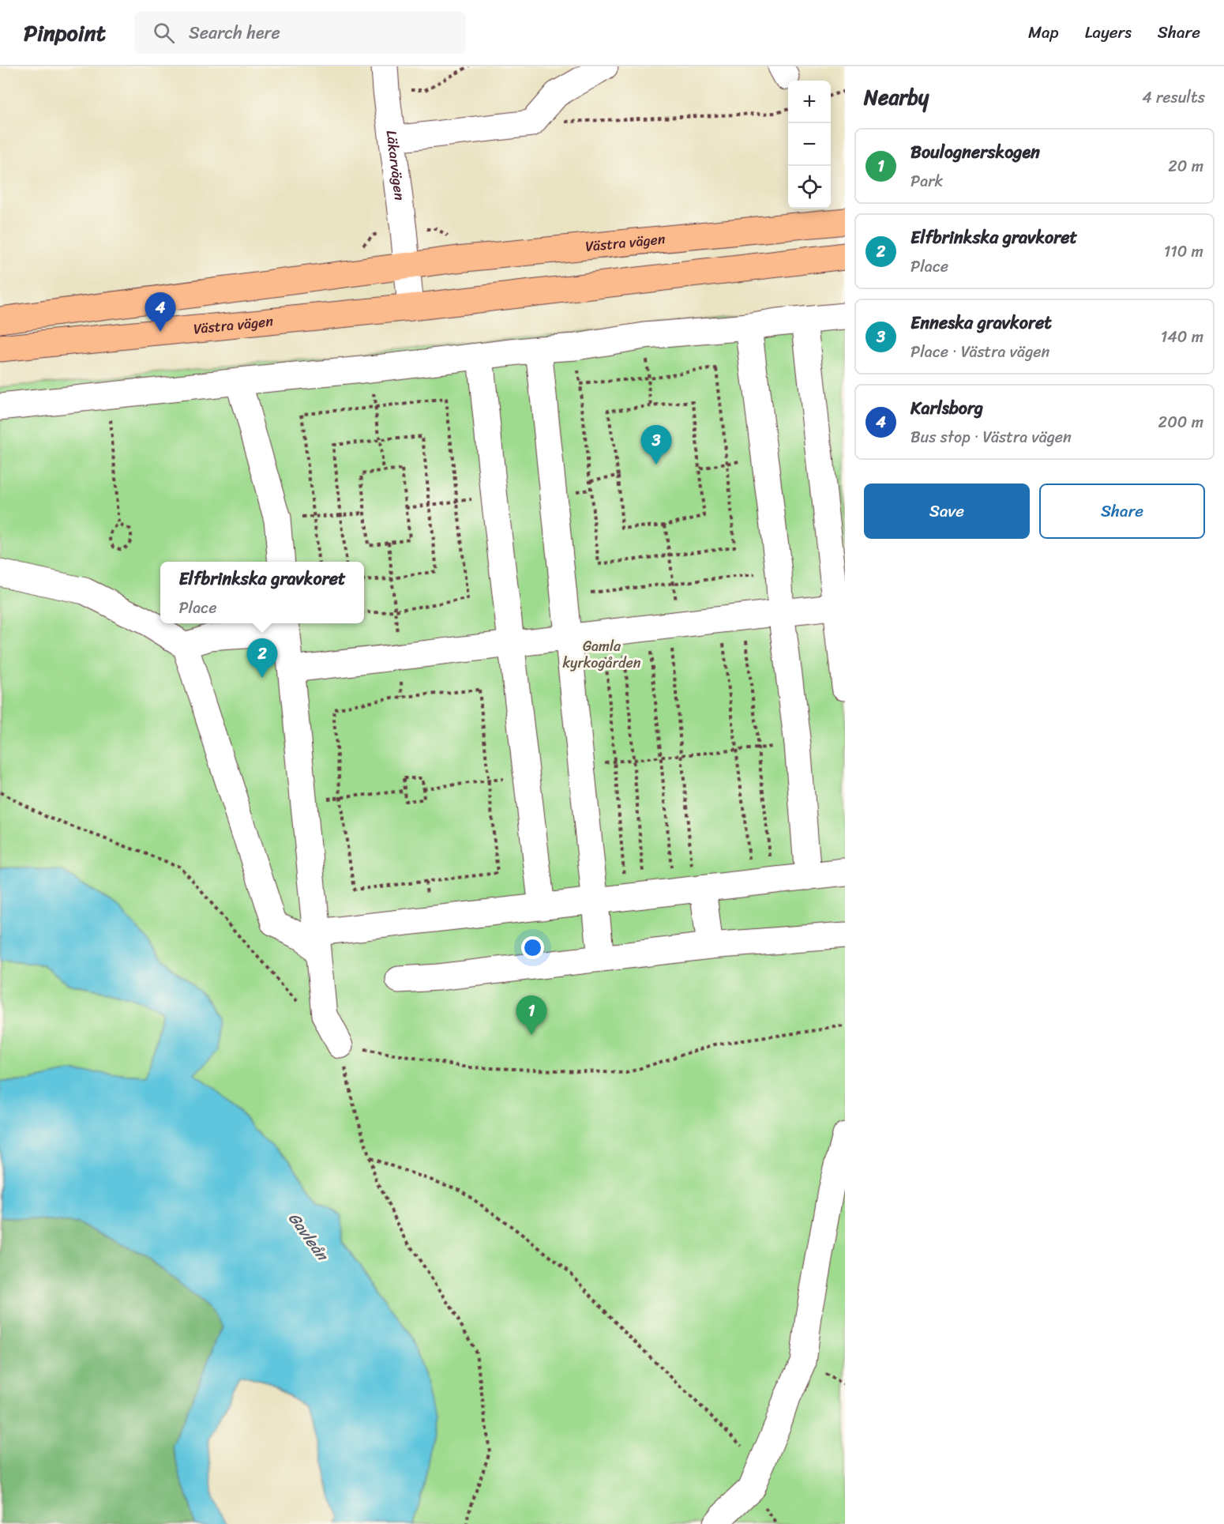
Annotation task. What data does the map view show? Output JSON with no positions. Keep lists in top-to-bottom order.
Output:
{
  "streets": {
    "main road": ["Västra vägen"],
    "street": ["Läkarvägen"]
  },
  "crossings": [
    ["Läkarvägen", "Västra vägen"]
  ],
  "water": ["Gavleån"],
  "parks": ["Gamla kyrkogården"],
  "page": {
    "header": "Pinpoint",
    "search": "Search here",
    "nav": ["Map", "Layers", "Share"],
    "heading": ["Nearby", "4 results"],
    "map_buttons": ["+", "−"],
    "list": [
      {
        "mark": "1",
        "name": "Boulognerskogen",
        "note": "Park",
        "value": "20 m"
      },
      {
        "mark": "2",
        "name": "Elfbrinkska gravkoret",
        "note": "Place",
        "value": "110 m"
      },
      {
        "mark": "3",
        "name": "Enneska gravkoret",
        "note": "Place · Västra vägen",
        "value": "140 m"
      },
      {
        "mark": "4",
        "name": "Karlsborg",
        "note": "Bus stop · Västra vägen",
        "value": "200 m"
      }
    ],
    "pins": [
      "4",
      "3",
      "2",
      "1"
    ],
    "buttons": ["Save", "Share"],
    "popup": ["Elfbrinkska gravkoret", "Place"]
  }
}
